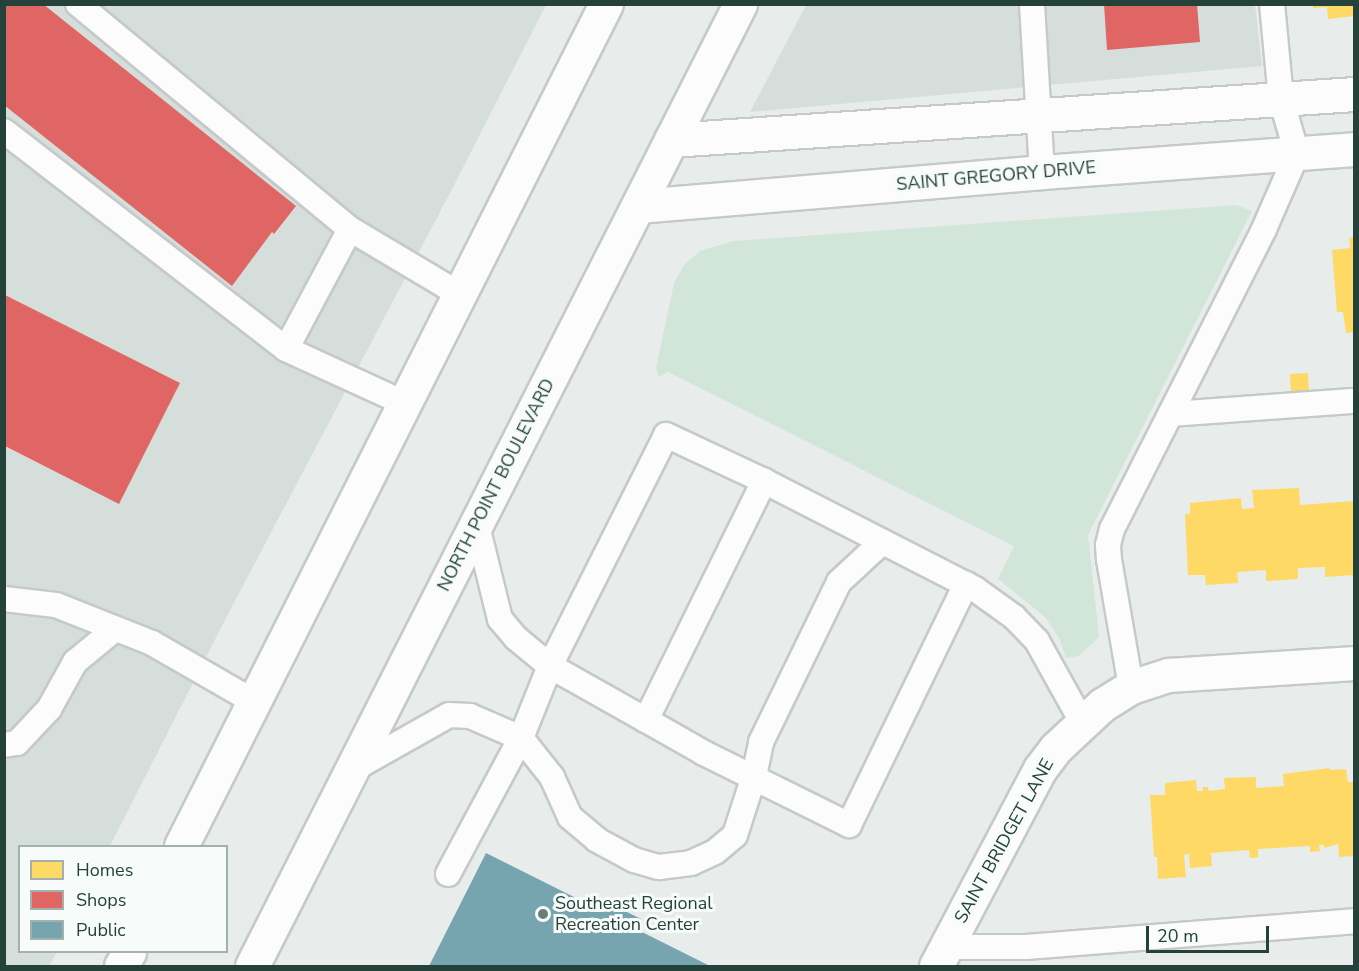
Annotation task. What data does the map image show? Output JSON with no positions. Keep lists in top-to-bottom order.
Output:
{
  "streets": {
    "main road": ["SAINT GREGORY DRIVE", "NORTH POINT BOULEVARD", "SAINT BRIDGET LANE"]
  },
  "crossings": [
    ["SAINT GREGORY DRIVE", "NORTH POINT BOULEVARD"]
  ],
  "places": ["Southeast Regional Recreation Center"],
  "legend": ["Homes", "Shops", "Public"],
  "scale_bar": "20 m"
}
